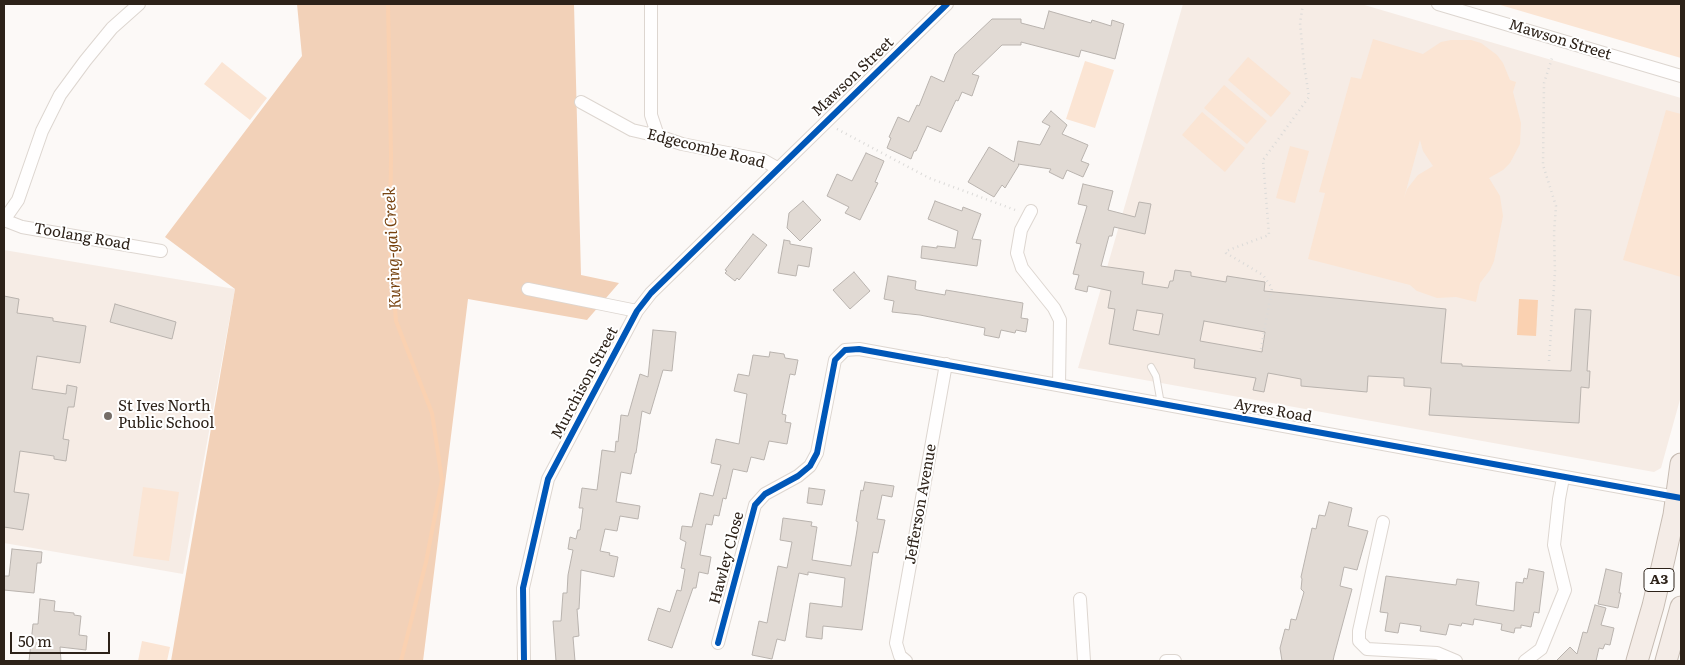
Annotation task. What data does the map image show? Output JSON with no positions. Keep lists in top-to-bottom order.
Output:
{
  "streets": {
    "highway": ["A3"],
    "street": [
      "Mawson Street",
      "Edgecombe Road",
      "Toolang Road",
      "Murchison Street",
      "Ayres Road",
      "Jefferson Avenue",
      "Hawley Close"
    ]
  },
  "crossings": [
    ["Mawson Street", "Edgecombe Road"],
    ["Mawson Street", "Murchison Street"],
    ["Edgecombe Road", "Murchison Street"],
    ["Ayres Road", "Jefferson Avenue"],
    ["Ayres Road", "Hawley Close"],
    ["Ayres Road", "A3"]
  ],
  "water": ["Kuring-gai Creek"],
  "places": ["St Ives North Public School"],
  "scale_bar": "50 m"
}
